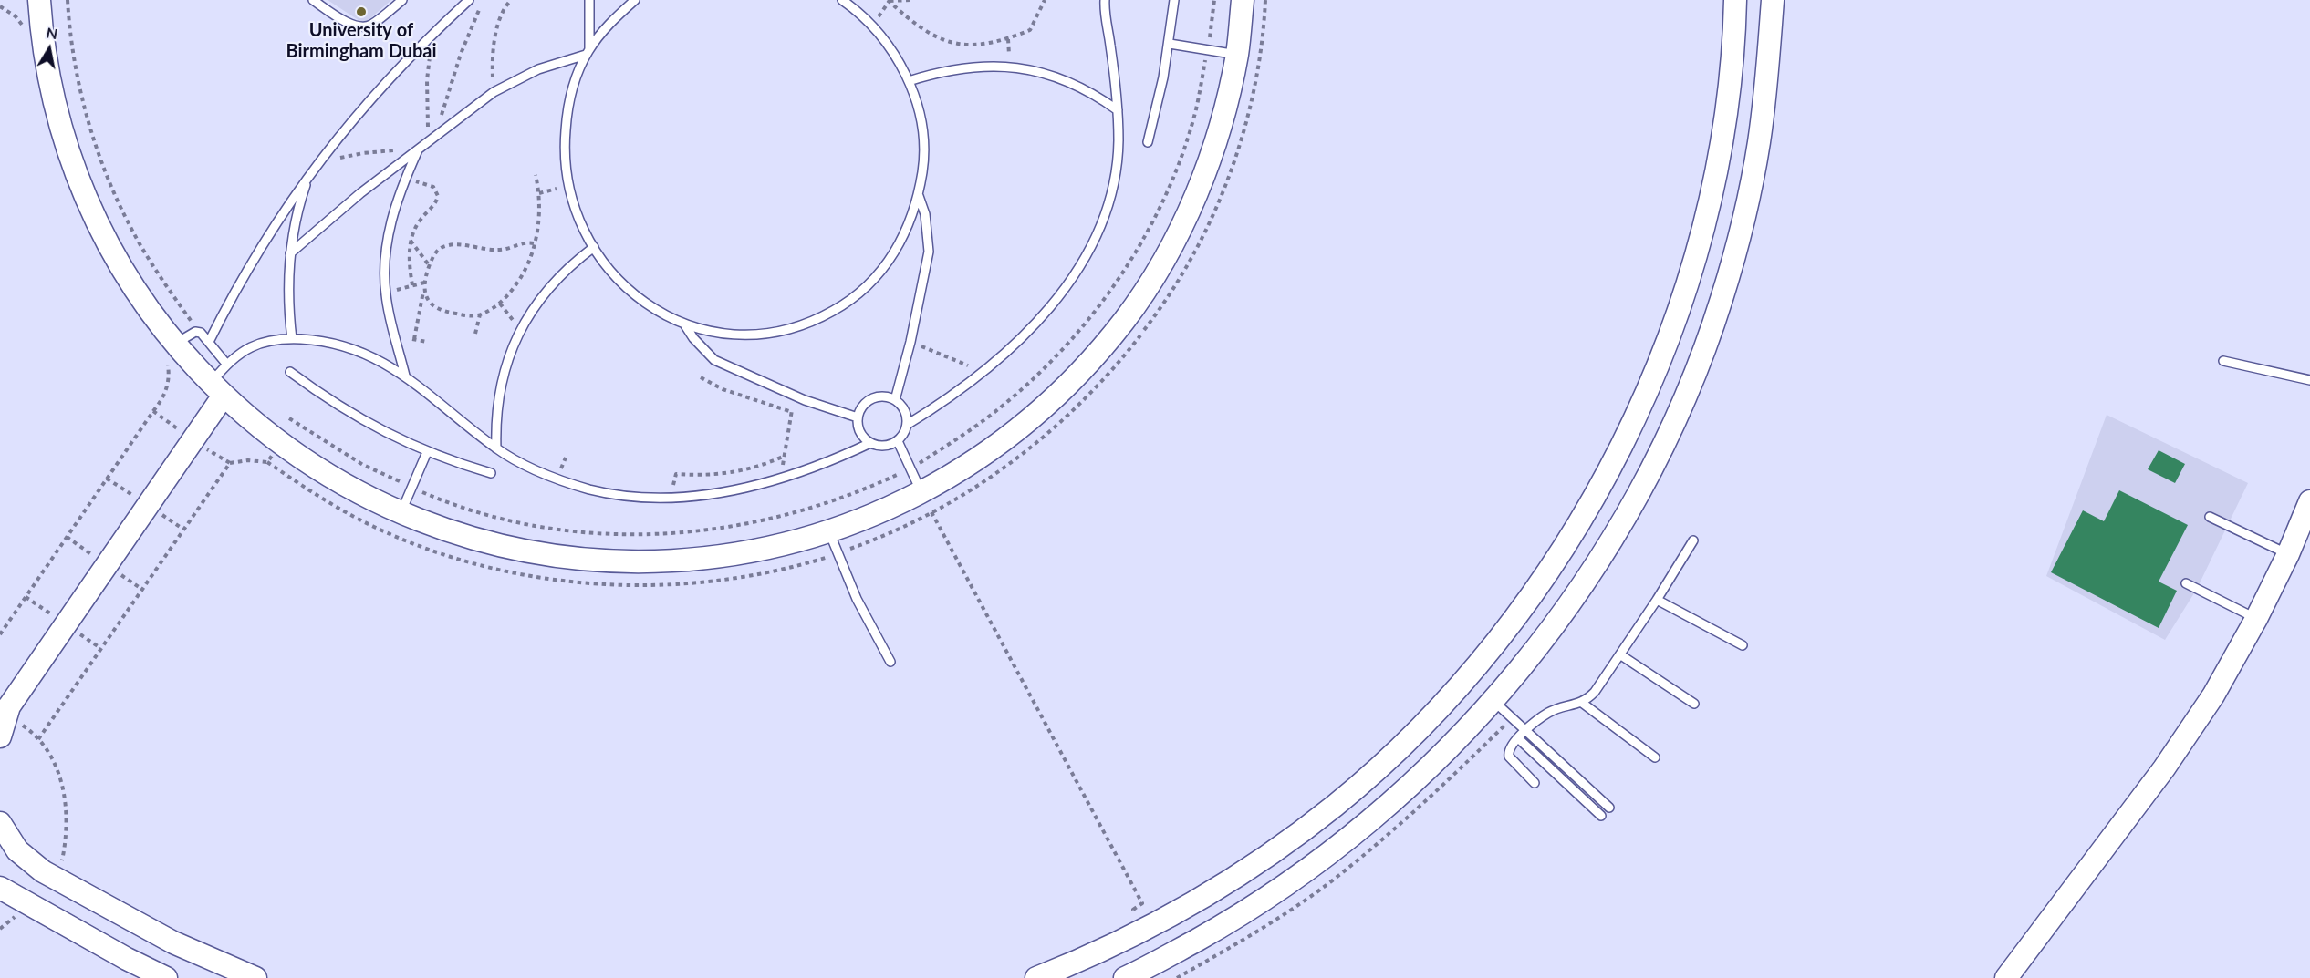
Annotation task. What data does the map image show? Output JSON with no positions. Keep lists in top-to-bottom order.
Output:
{
  "places": ["University of Birmingham Dubai"],
  "north": "top"
}
